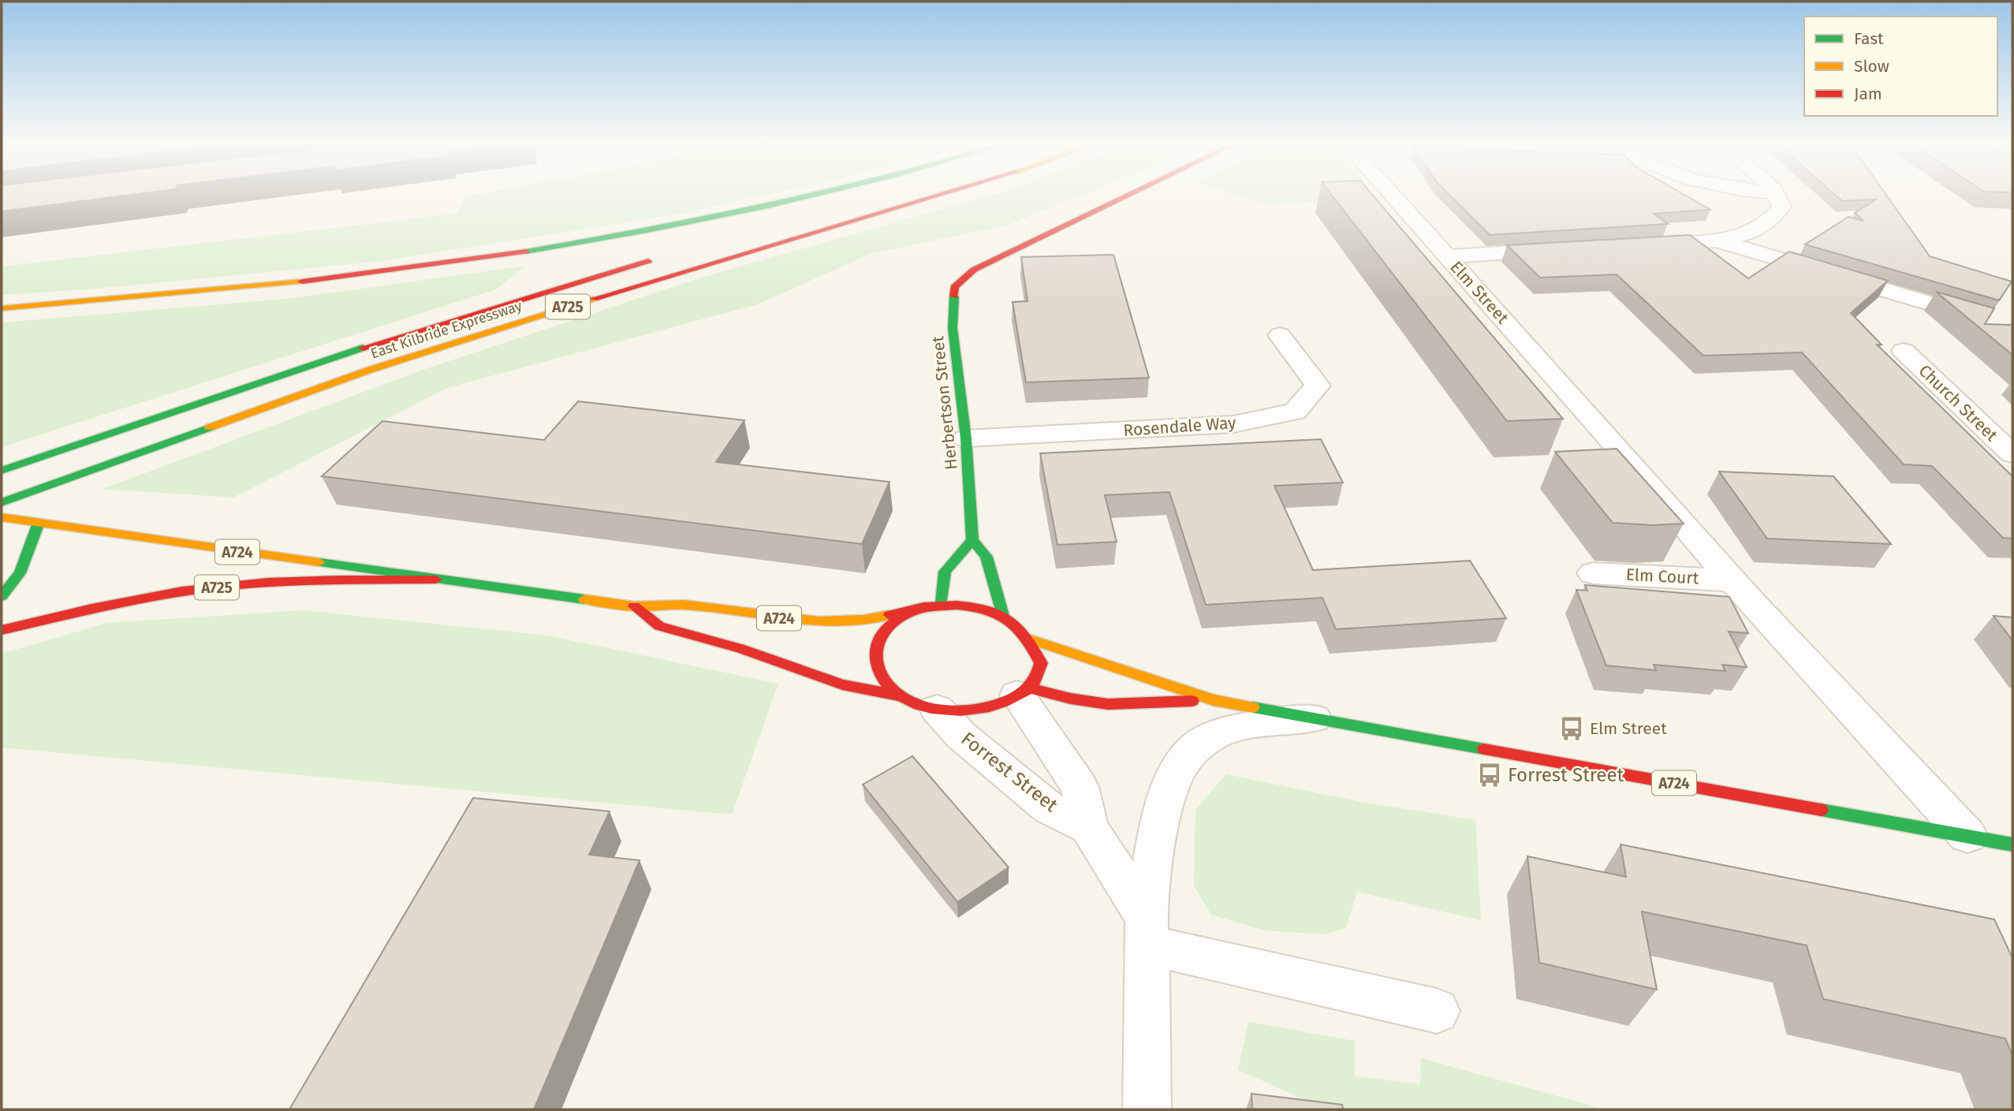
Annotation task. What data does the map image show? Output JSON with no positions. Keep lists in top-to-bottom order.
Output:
{
  "streets": {
    "main road": [
      "A725",
      "East Kilbride Expressway",
      "Herbertson Street",
      "A724"
    ],
    "street": [
      "Elm Street",
      "Church Street",
      "Rosendale Way",
      "Elm Court",
      "Forrest Street"
    ]
  },
  "crossings": [
    ["Elm Street", "A724"],
    ["Elm Street", "Elm Court"],
    ["A725", "A724"],
    ["Herbertson Street", "Rosendale Way"],
    ["A724", "Forrest Street"]
  ],
  "places": {
    "bus stop": ["Elm Street", "Forrest Street"]
  },
  "legend": ["Fast", "Slow", "Jam"]
}
